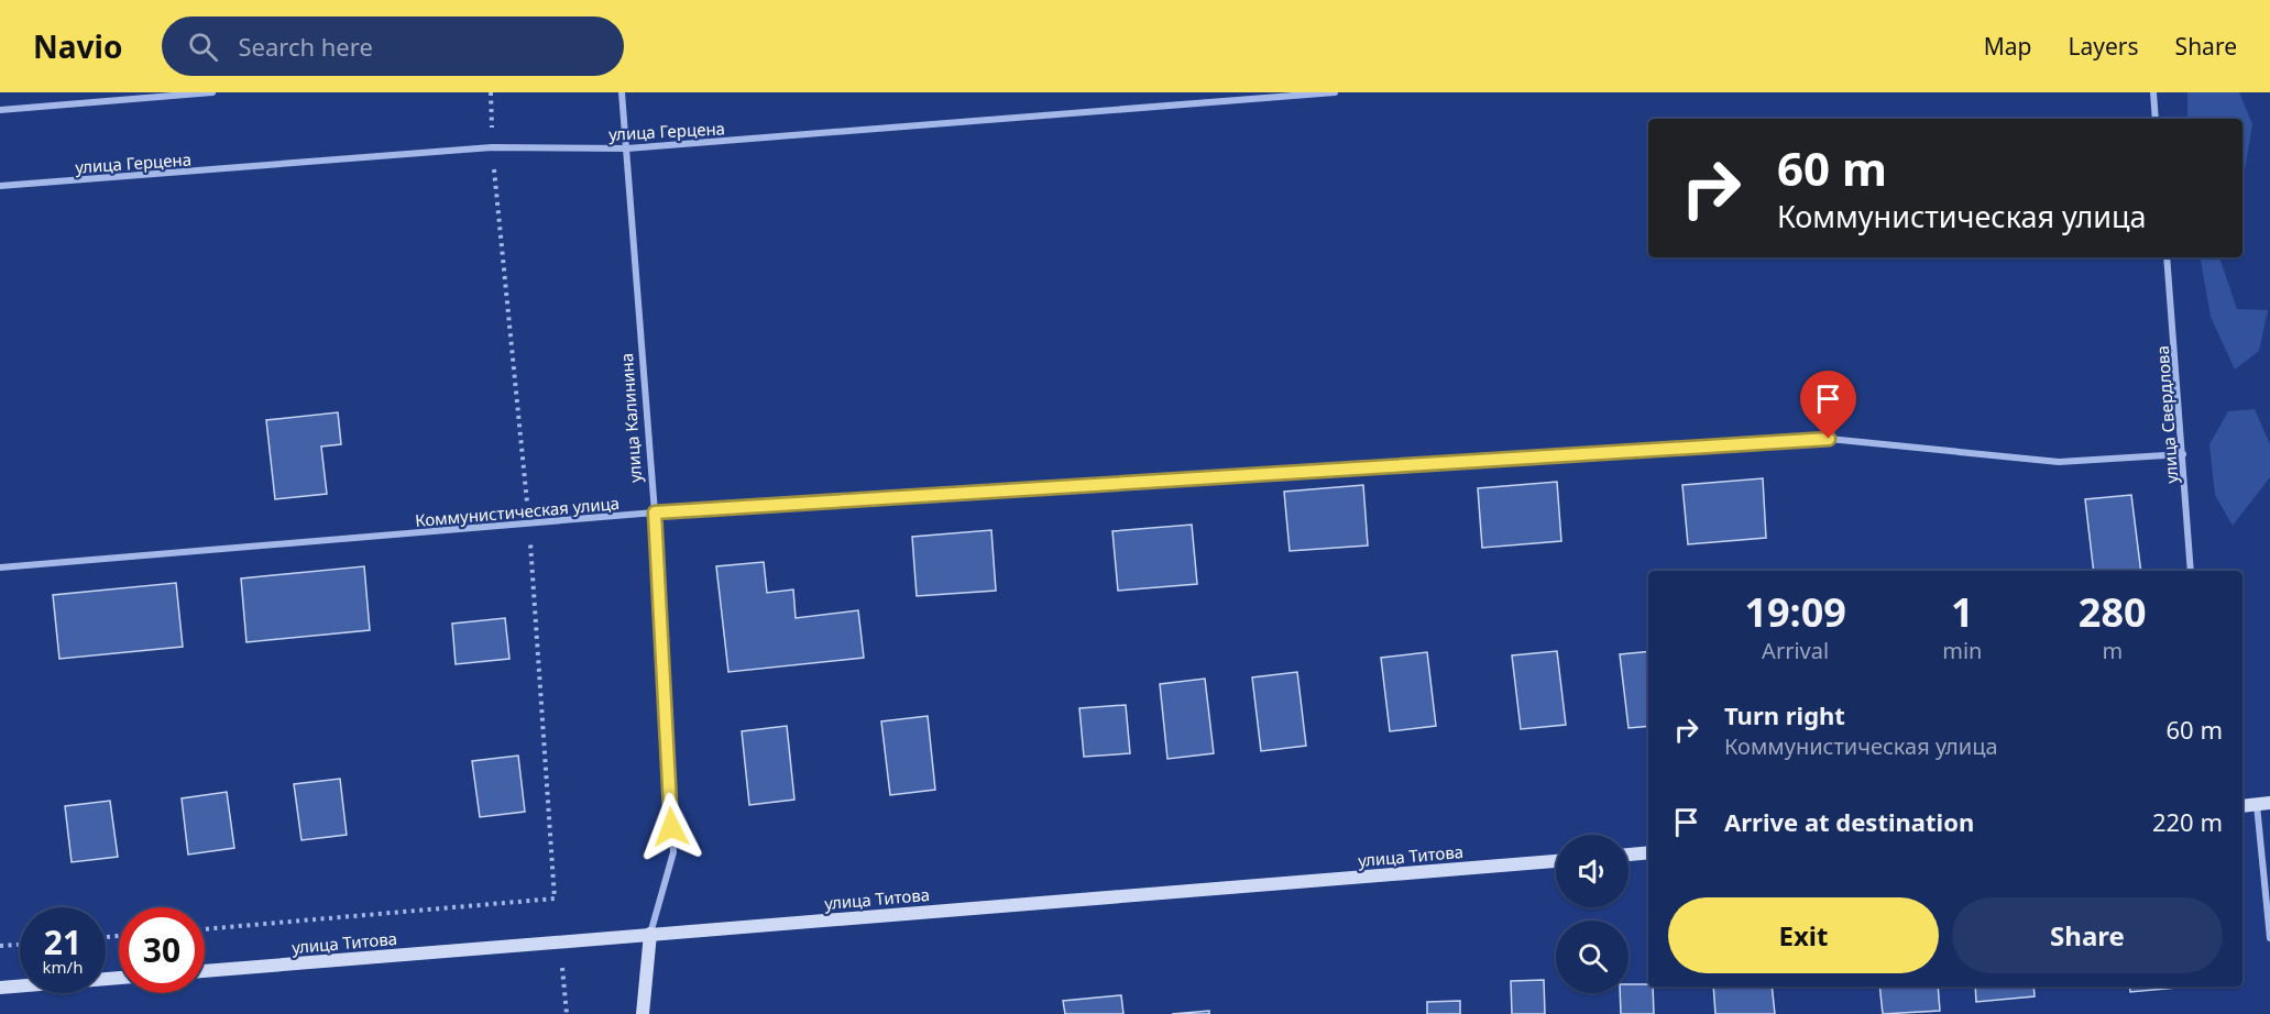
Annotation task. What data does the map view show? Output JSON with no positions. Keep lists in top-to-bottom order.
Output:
{
  "streets": {
    "main road": ["улица Калинина", "улица Титова"],
    "street": ["улица Герцена", "улица Свердлова", "Коммунистическая улица"]
  },
  "crossings": [
    ["улица Герцена", "улица Калинина"],
    ["улица Свердлова", "Коммунистическая улица"],
    ["улица Калинина", "Коммунистическая улица"],
    ["улица Калинина", "улица Титова"]
  ],
  "page": {
    "header": "Navio",
    "search": "Search here",
    "nav": ["Map", "Layers", "Share"],
    "turn": ["60 m", "Коммунистическая улица"],
    "eta": [
      "19:09",
      "Arrival",
      "1",
      "min",
      "280",
      "m"
    ],
    "list": [
      {
        "name": "Turn right",
        "note": "Коммунистическая улица",
        "value": "60 m"
      },
      {
        "name": "Arrive at destination",
        "value": "220 m"
      }
    ],
    "buttons": ["Exit", "Share"],
    "speed": "21 km/h",
    "limit": "30"
  }
}
